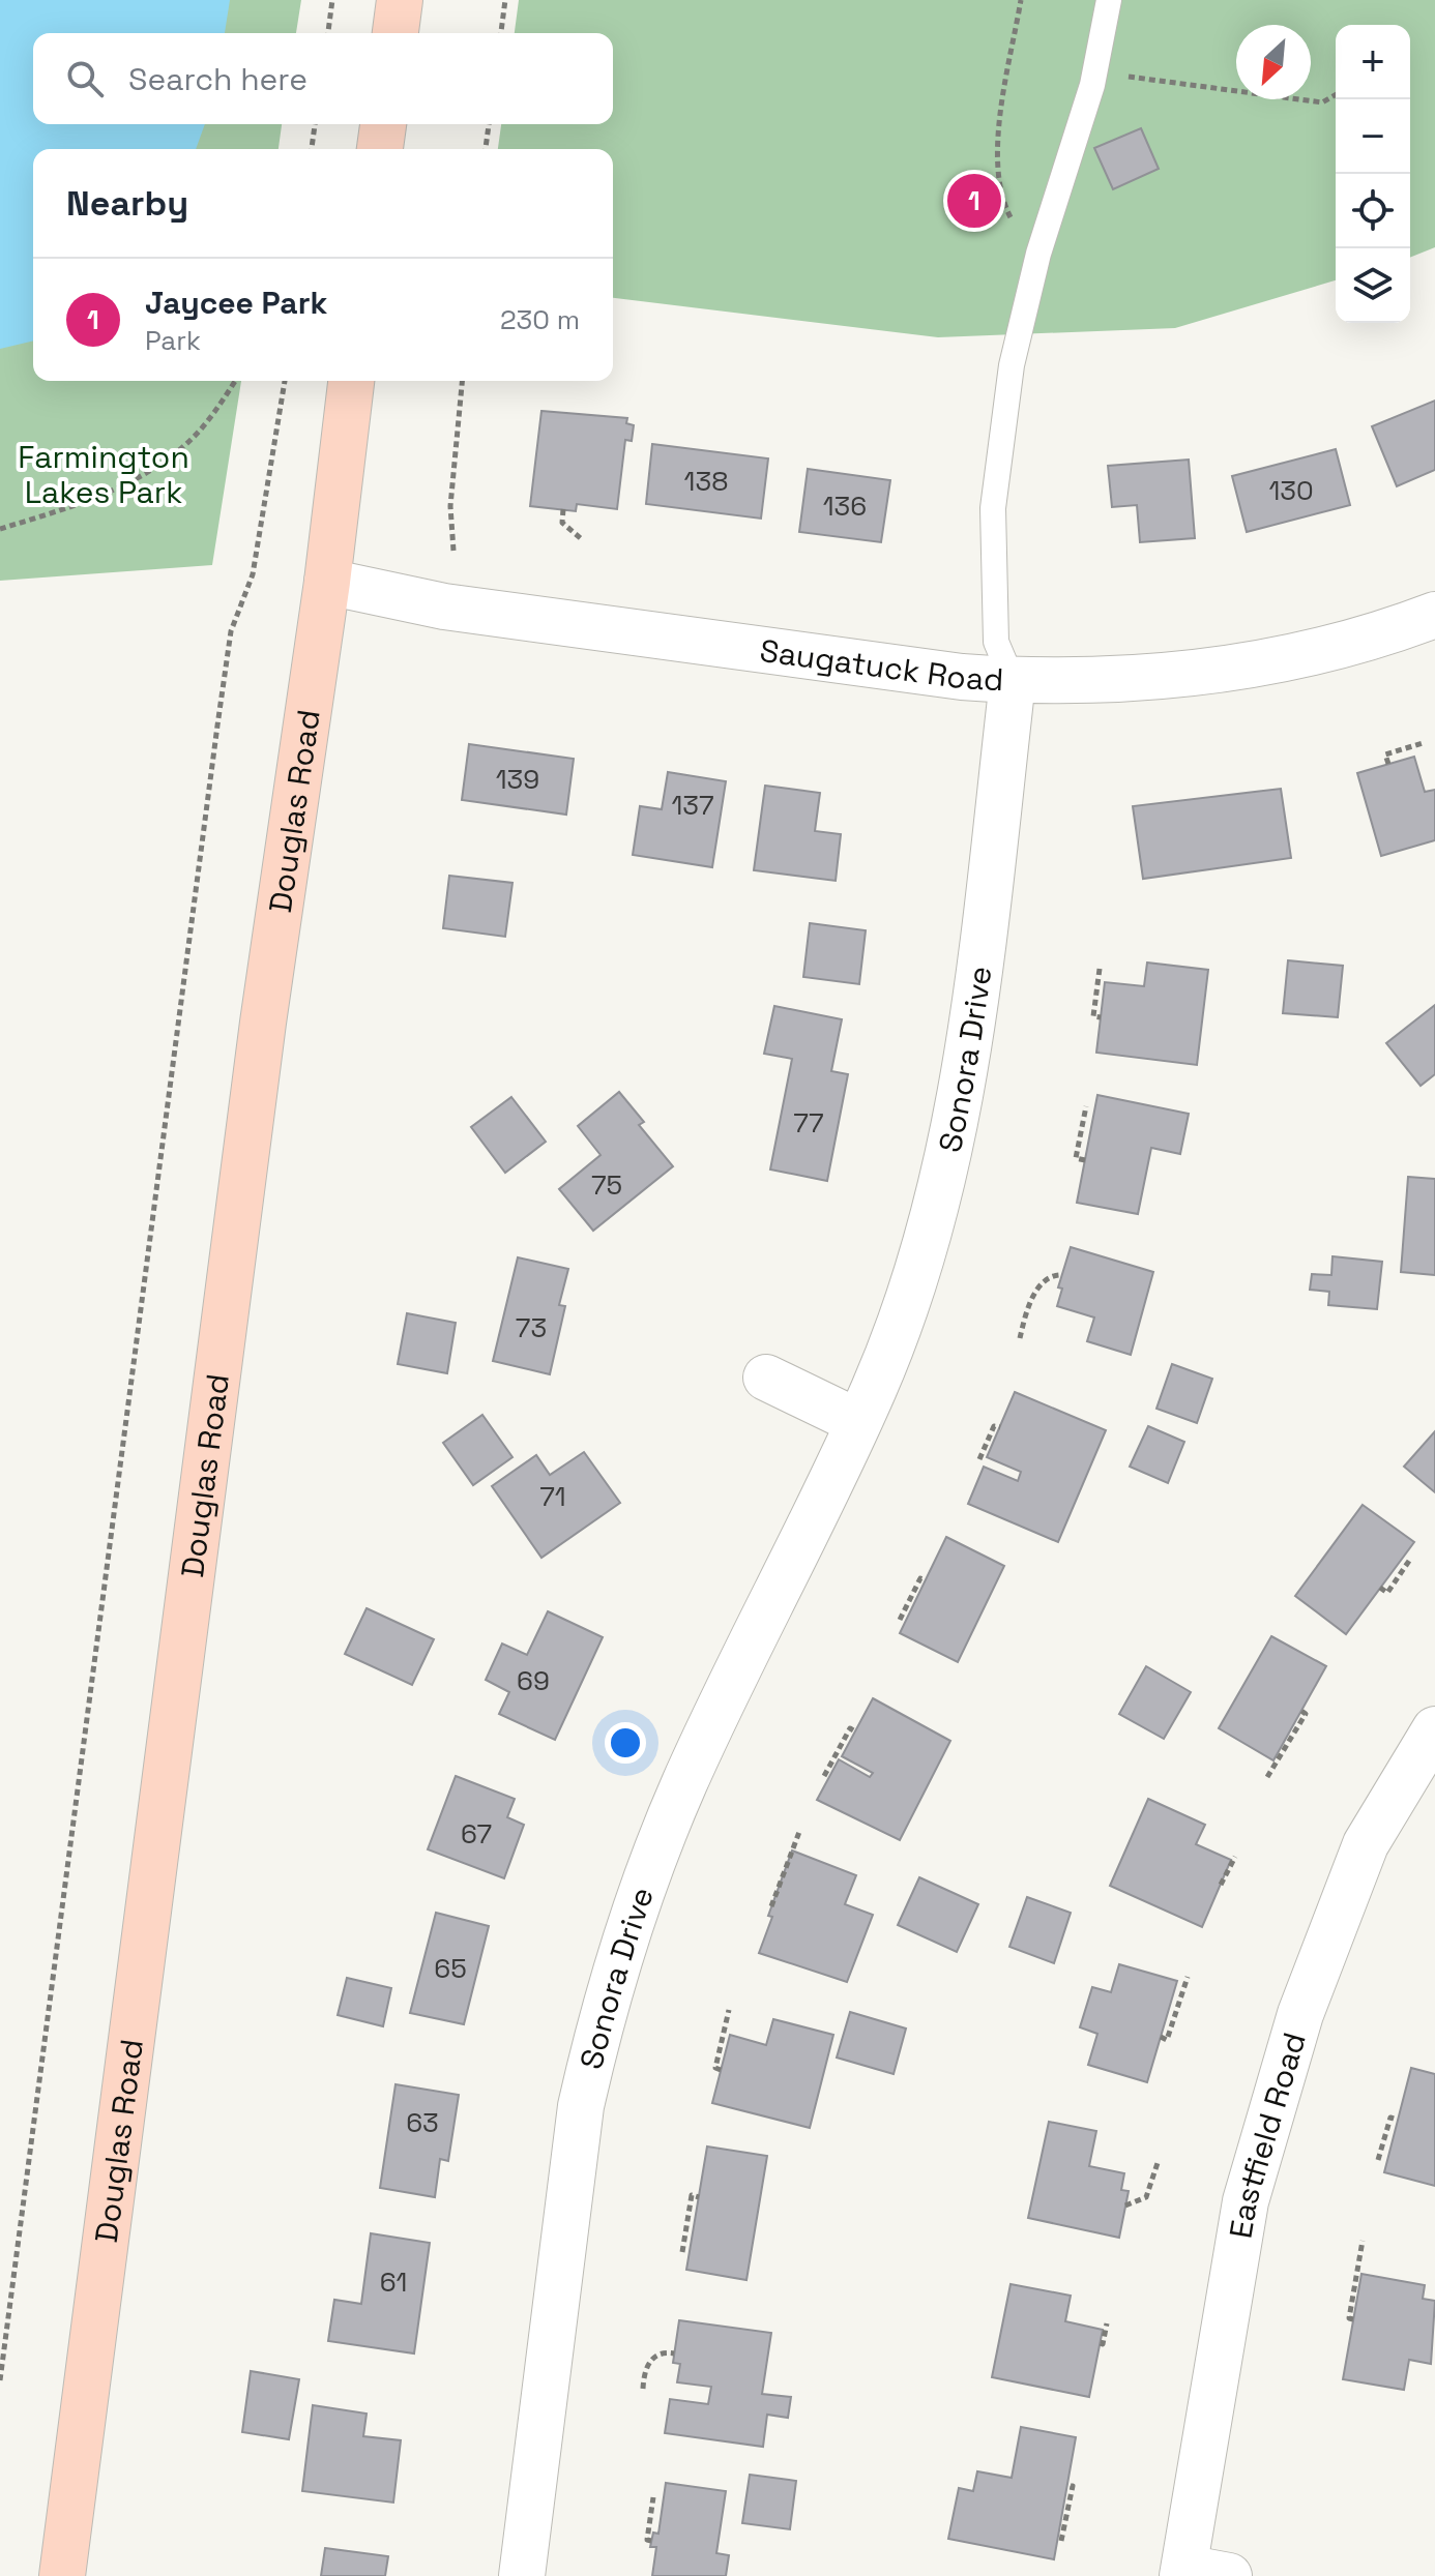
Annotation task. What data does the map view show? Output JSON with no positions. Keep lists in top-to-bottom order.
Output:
{
  "streets": {
    "street": [
      "Saugatuck Road",
      "Douglas Road",
      "Sonora Drive",
      "Eastfield Road"
    ]
  },
  "crossings": [
    ["Saugatuck Road", "Douglas Road"],
    ["Saugatuck Road", "Sonora Drive"]
  ],
  "parks": ["Farmington Lakes Park"],
  "house_numbers": [
    "138",
    "130",
    "136",
    "139",
    "137",
    "77",
    "75",
    "73",
    "71",
    "69",
    "67",
    "65",
    "63",
    "61"
  ],
  "north": "bottom left",
  "page": {
    "map_buttons": ["+", "−"],
    "search": "Search here",
    "heading": "Nearby",
    "pins": "1",
    "list": [
      {
        "mark": "1",
        "name": "Jaycee Park",
        "note": "Park",
        "value": "230 m"
      }
    ]
  }
}
